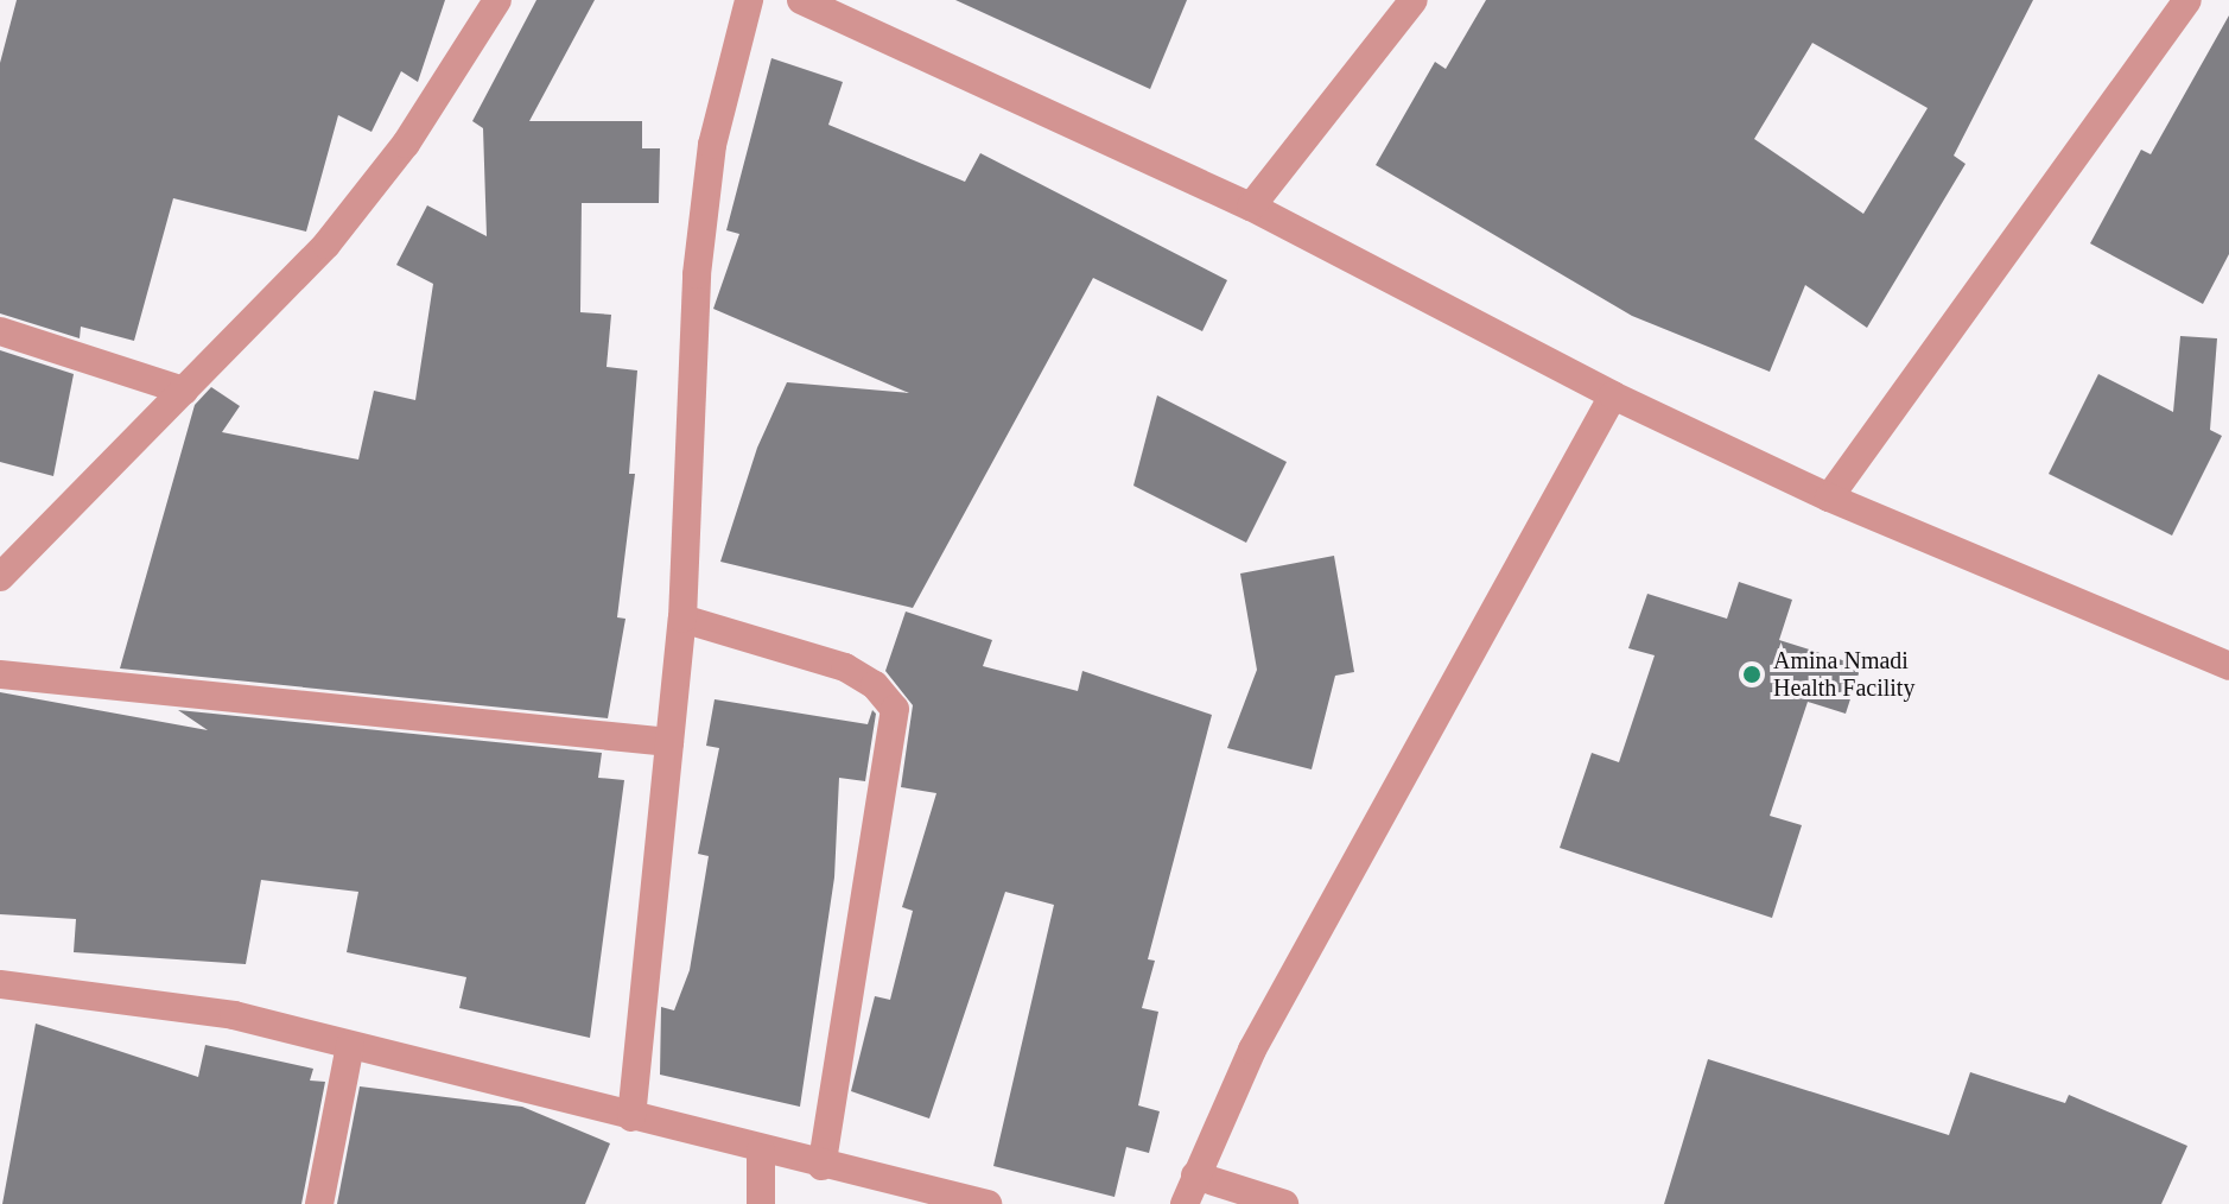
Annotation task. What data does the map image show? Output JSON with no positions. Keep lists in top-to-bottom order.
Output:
{
  "places": ["Amina Nmadi Health Facility"]
}
